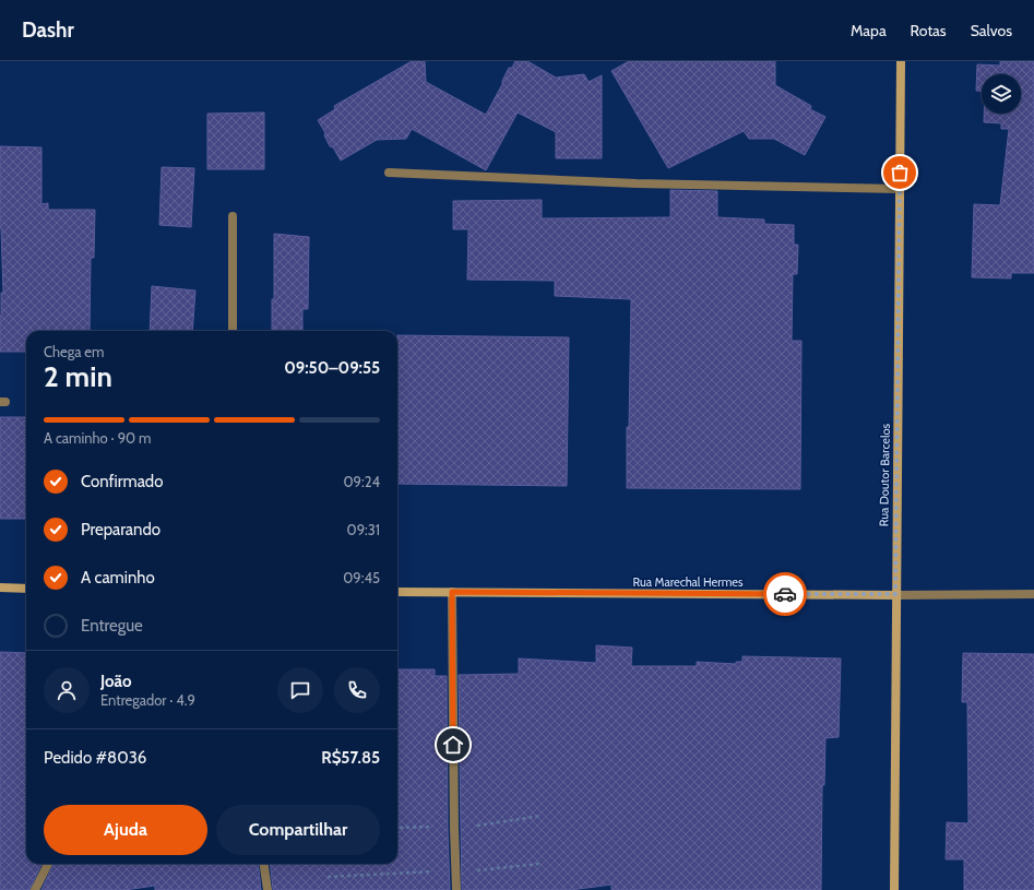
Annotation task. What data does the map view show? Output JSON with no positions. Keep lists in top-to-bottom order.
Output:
{
  "streets": {
    "street": ["Rua Doutor Barcelos", "Rua Marechal Hermes"]
  },
  "crossings": [
    ["Rua Doutor Barcelos", "Rua Marechal Hermes"]
  ],
  "page": {
    "header": "Dashr",
    "nav": ["Mapa", "Rotas", "Salvos"],
    "heading": ["2 min", "Chega em", "09:50–09:55"],
    "panel": [
      "João",
      "Entregador · 4.9",
      "Pedido #8036",
      "R$57.85"
    ],
    "bar": "A caminho · 90 m",
    "list": [
      ["Confirmado", "09:24"],
      ["Preparando", "09:31"],
      ["A caminho", "09:45"],
      "Entregue"
    ],
    "buttons": ["Ajuda", "Compartilhar"]
  }
}
